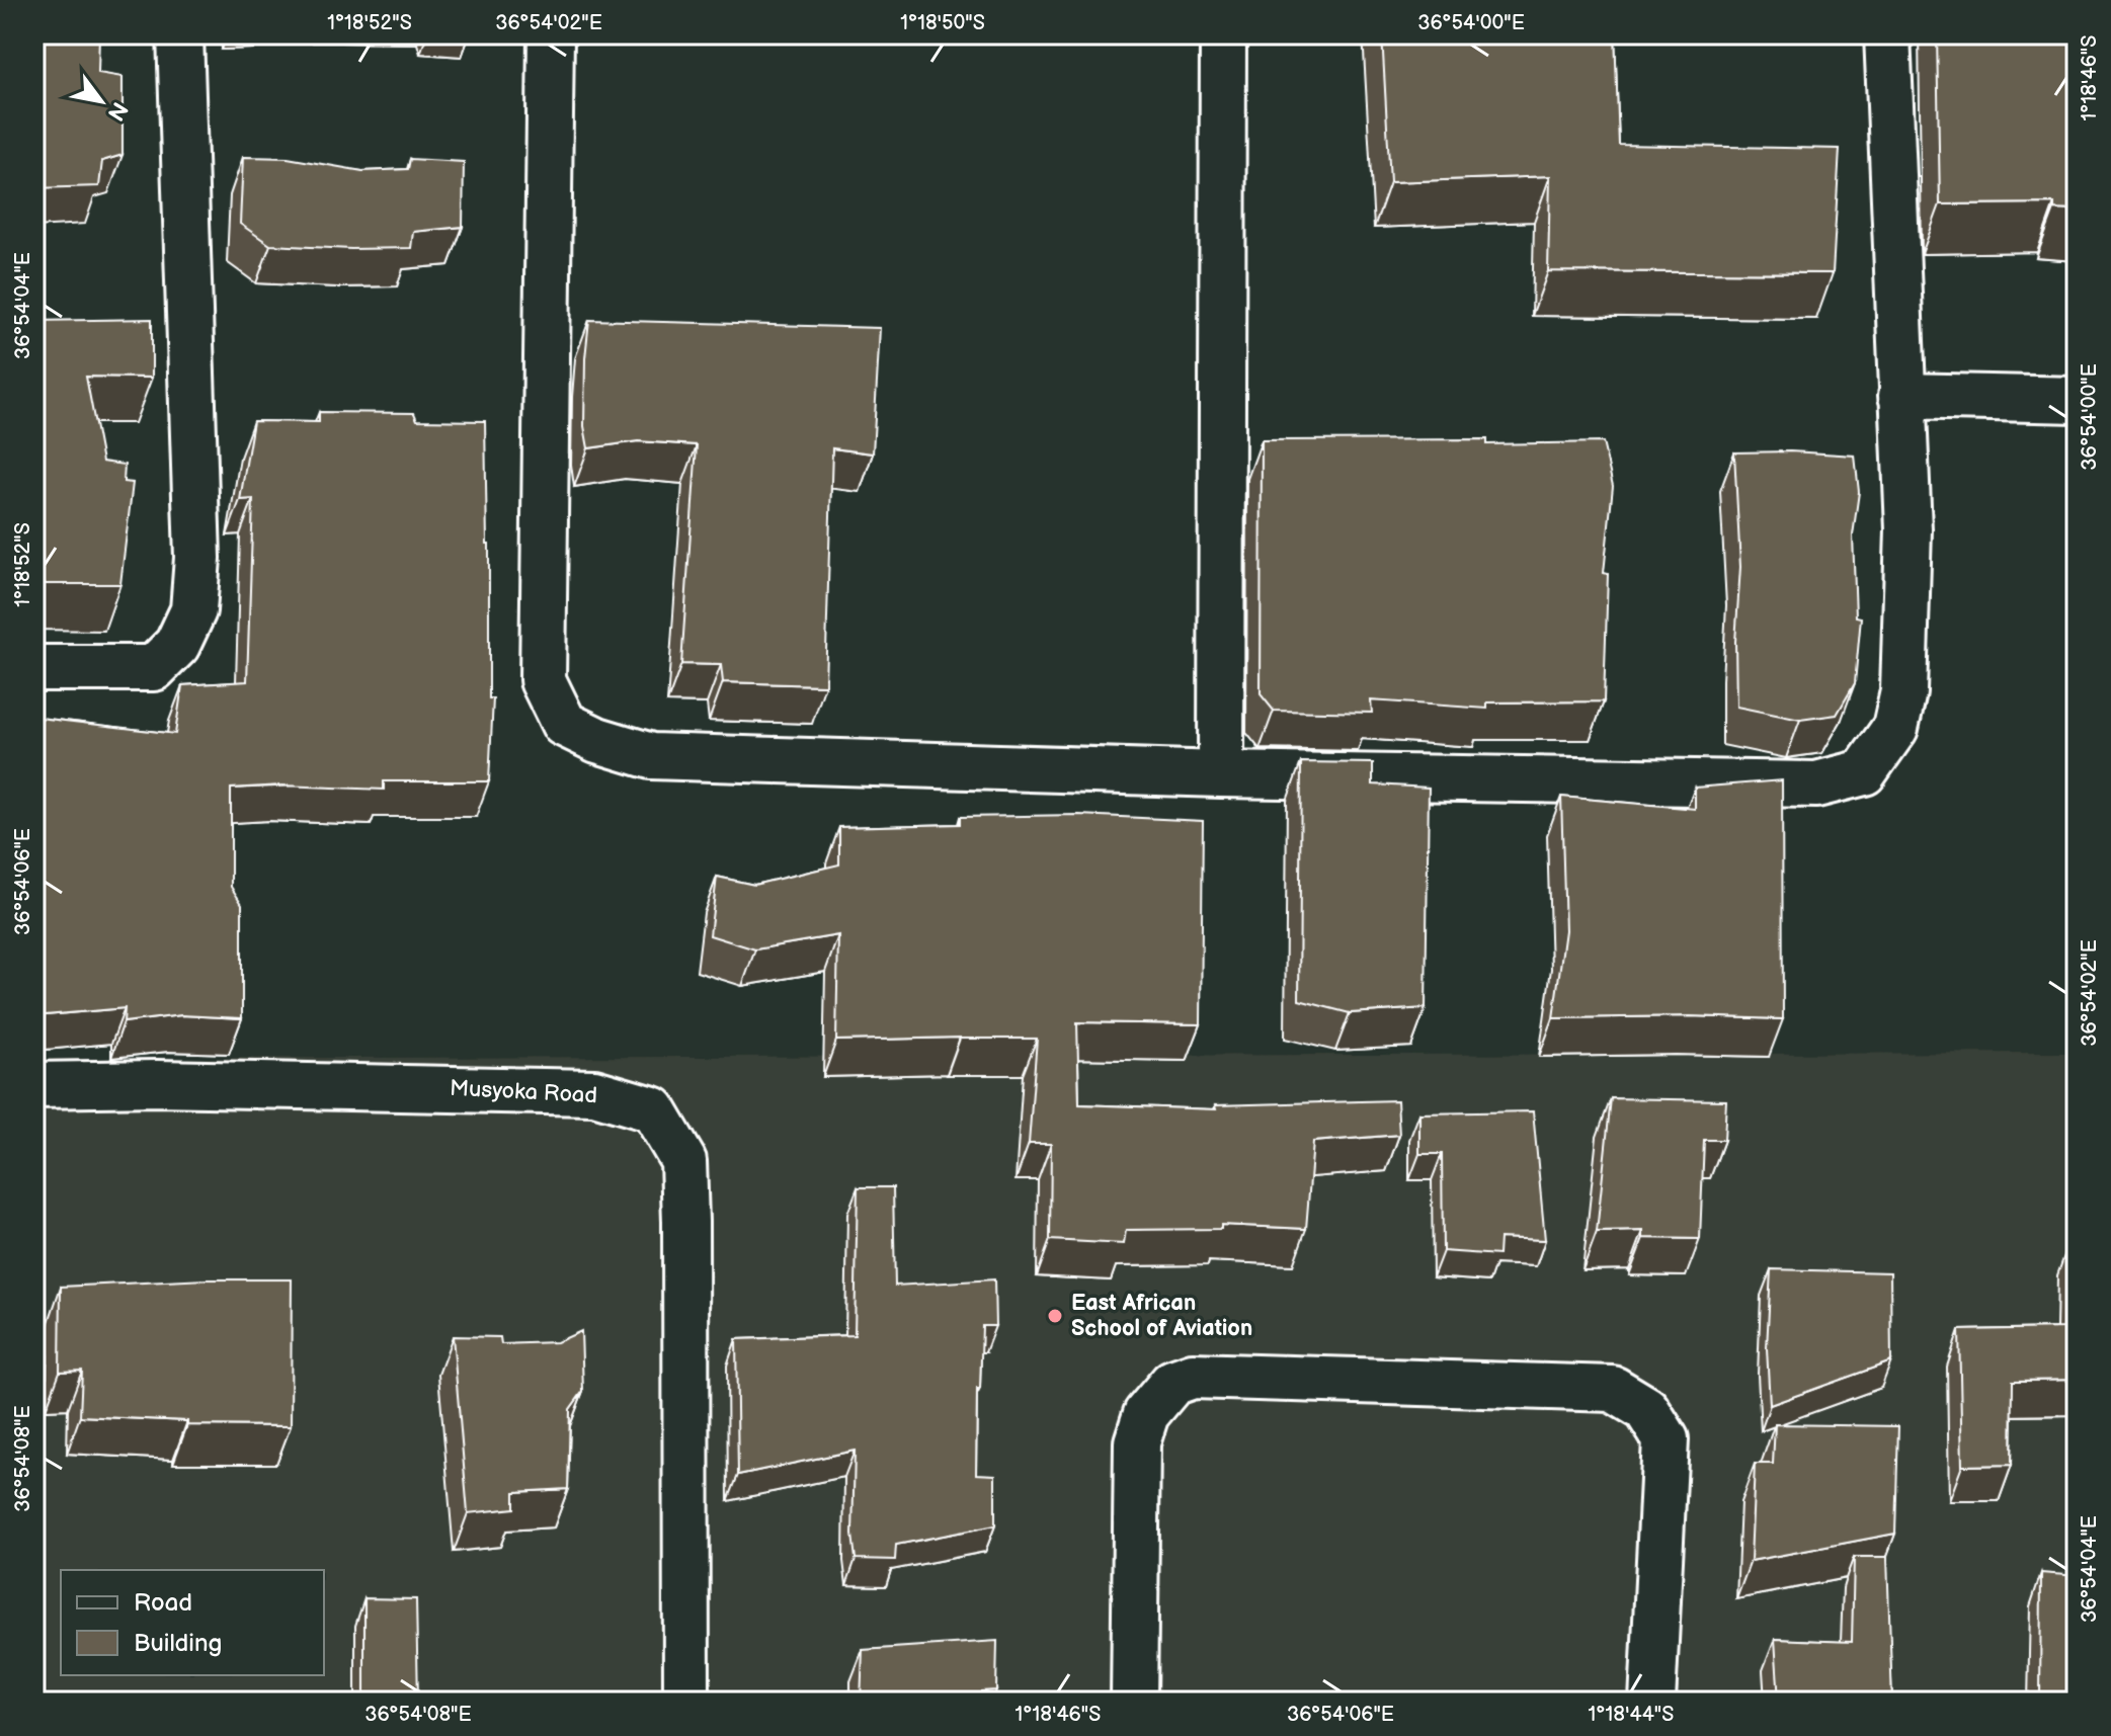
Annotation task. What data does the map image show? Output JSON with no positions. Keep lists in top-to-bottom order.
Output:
{
  "streets": {
    "street": ["Musyoka Road"]
  },
  "places": ["East African School of Aviation"],
  "legend": ["Road", "Building"],
  "north": "bottom right",
  "coordinates": [
    "1°18'52\"S",
    "36°54'02\"E",
    "1°18'50\"S",
    "36°54'00\"E",
    "1°18'46\"S",
    "36°54'04\"E",
    "36°54'06\"E",
    "36°54'08\"E",
    "1°18'44\"S"
  ]
}
